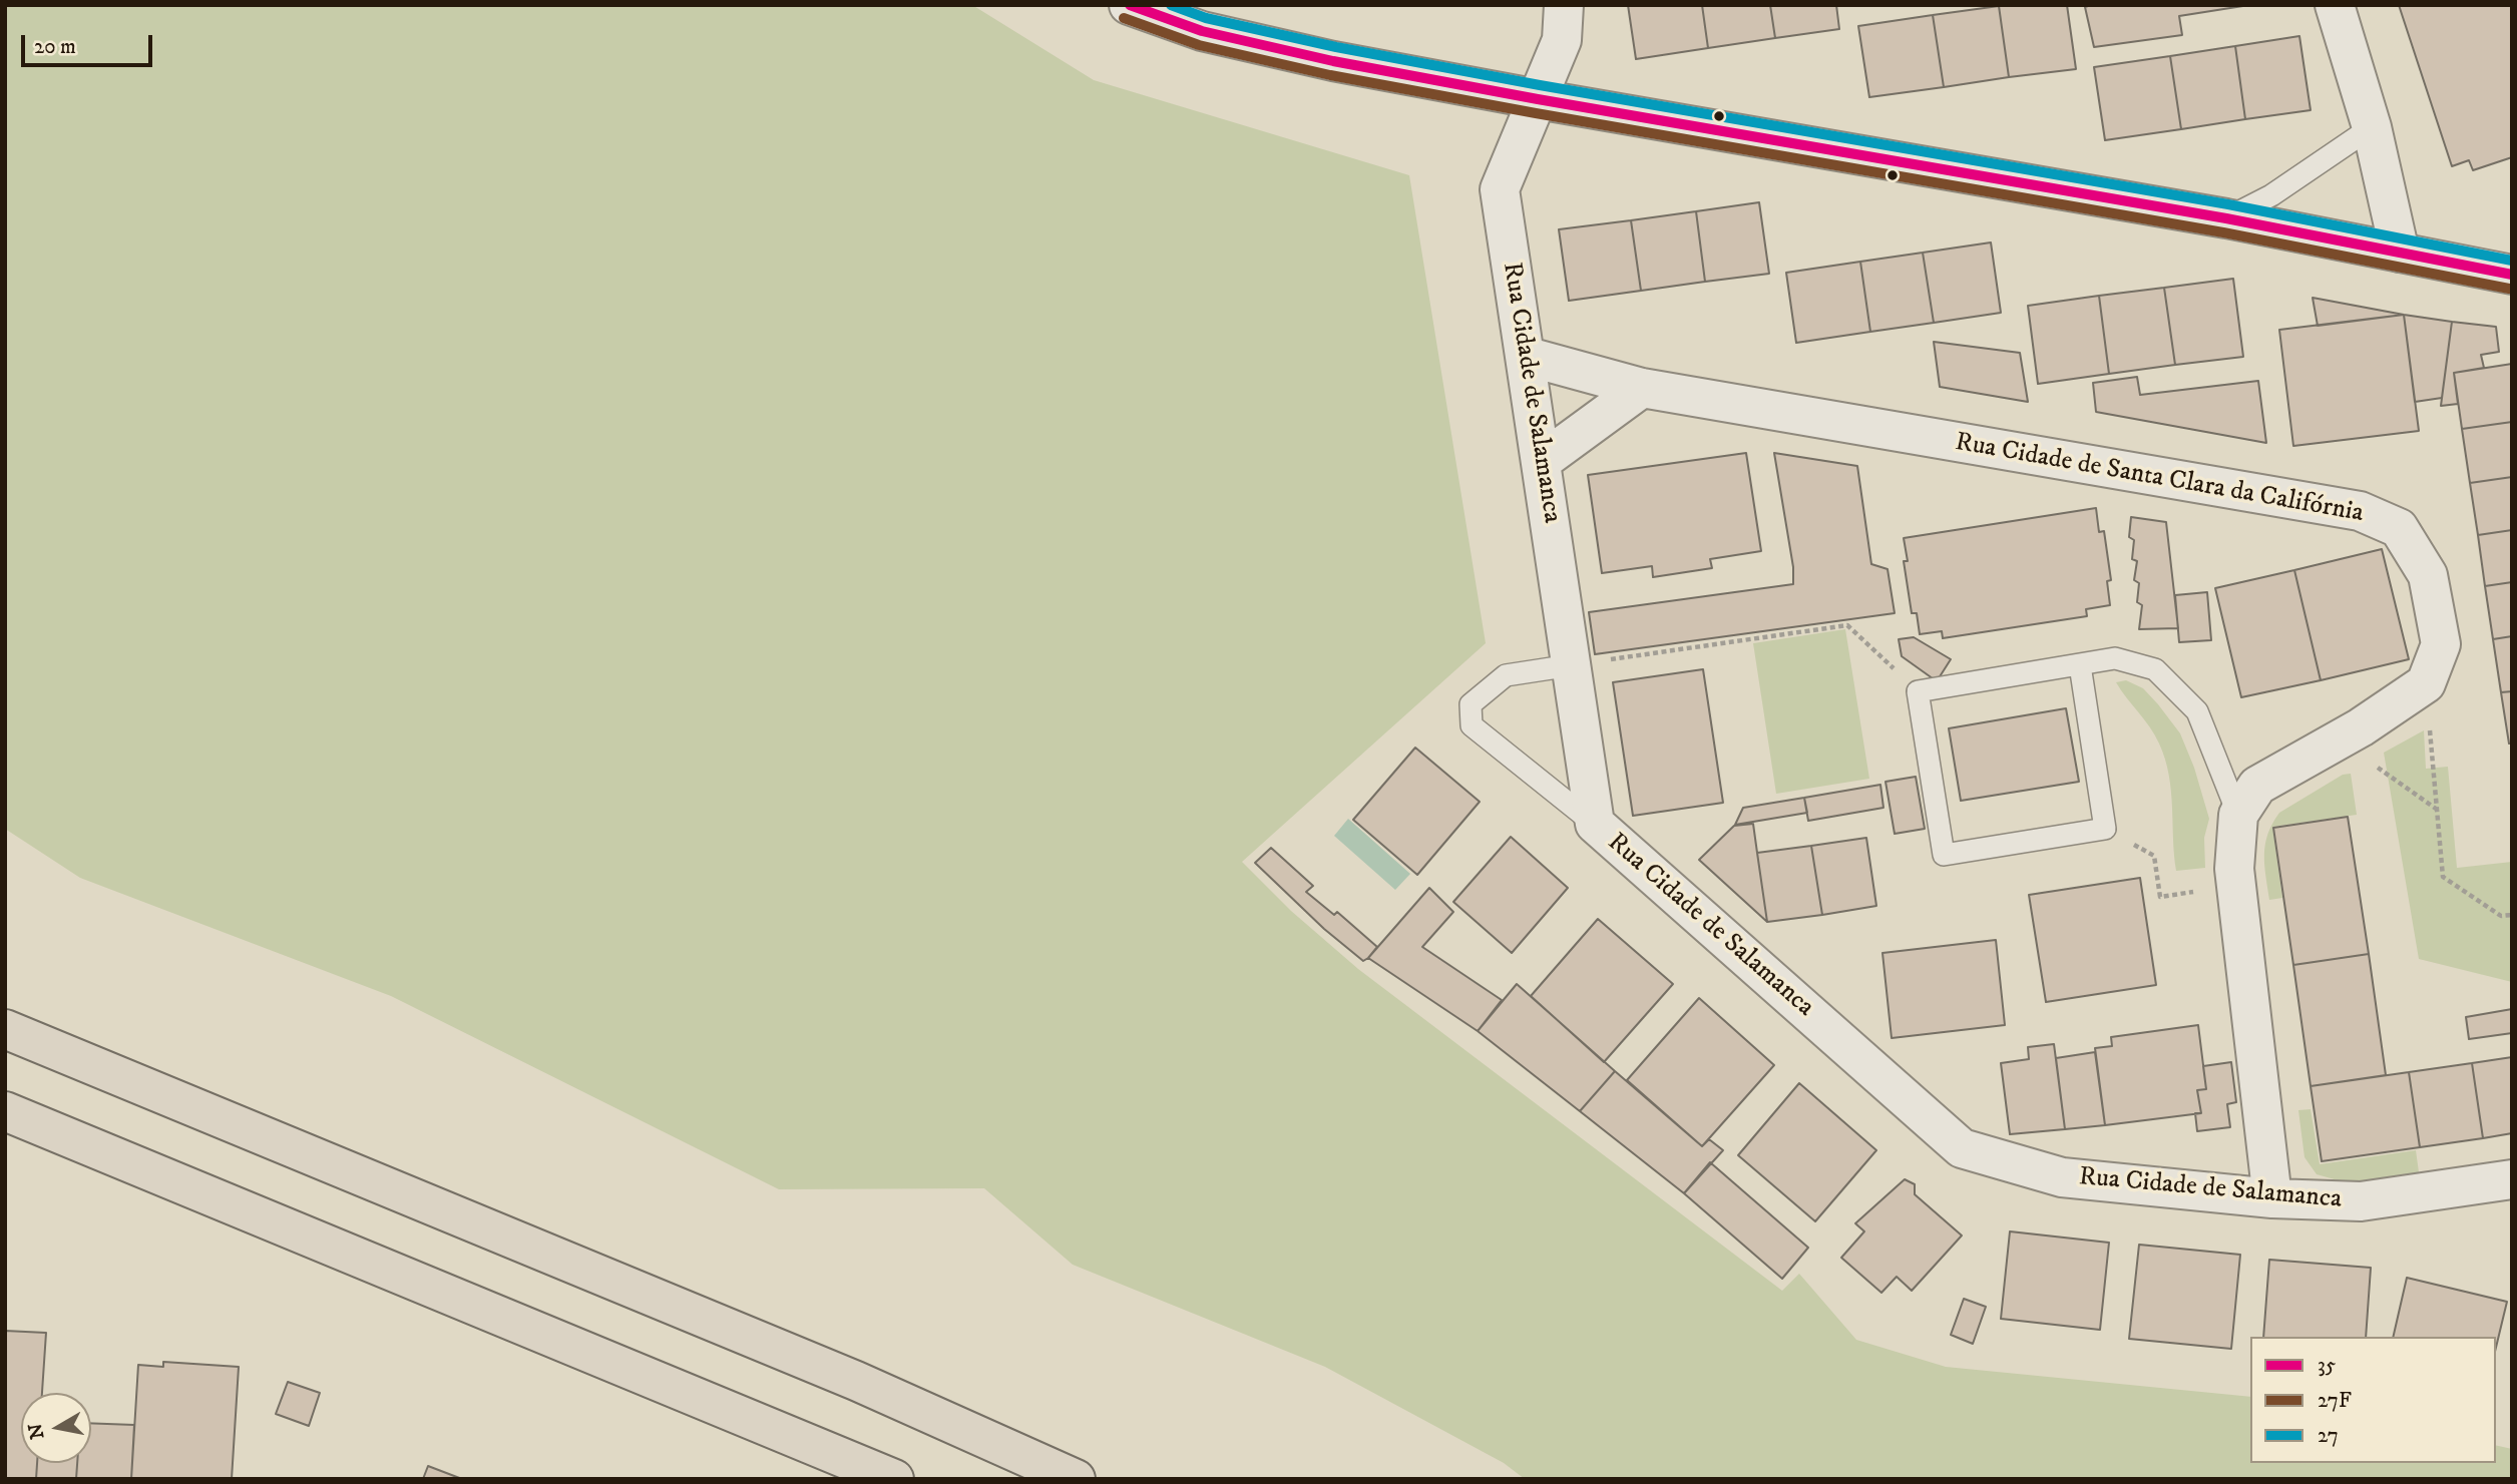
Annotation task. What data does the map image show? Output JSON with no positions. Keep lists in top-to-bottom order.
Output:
{
  "streets": {
    "street": ["Rua Cidade de Salamanca", "Rua Cidade de Santa Clara da Califórnia"]
  },
  "crossings": [
    ["Rua Cidade de Salamanca", "Rua Cidade de Santa Clara da Califórnia"]
  ],
  "lines": ["transit line 35", "transit line 27", "transit line 27F"],
  "legend": ["35", "27F", "27"],
  "scale_bar": "20 m",
  "north": "left"
}
